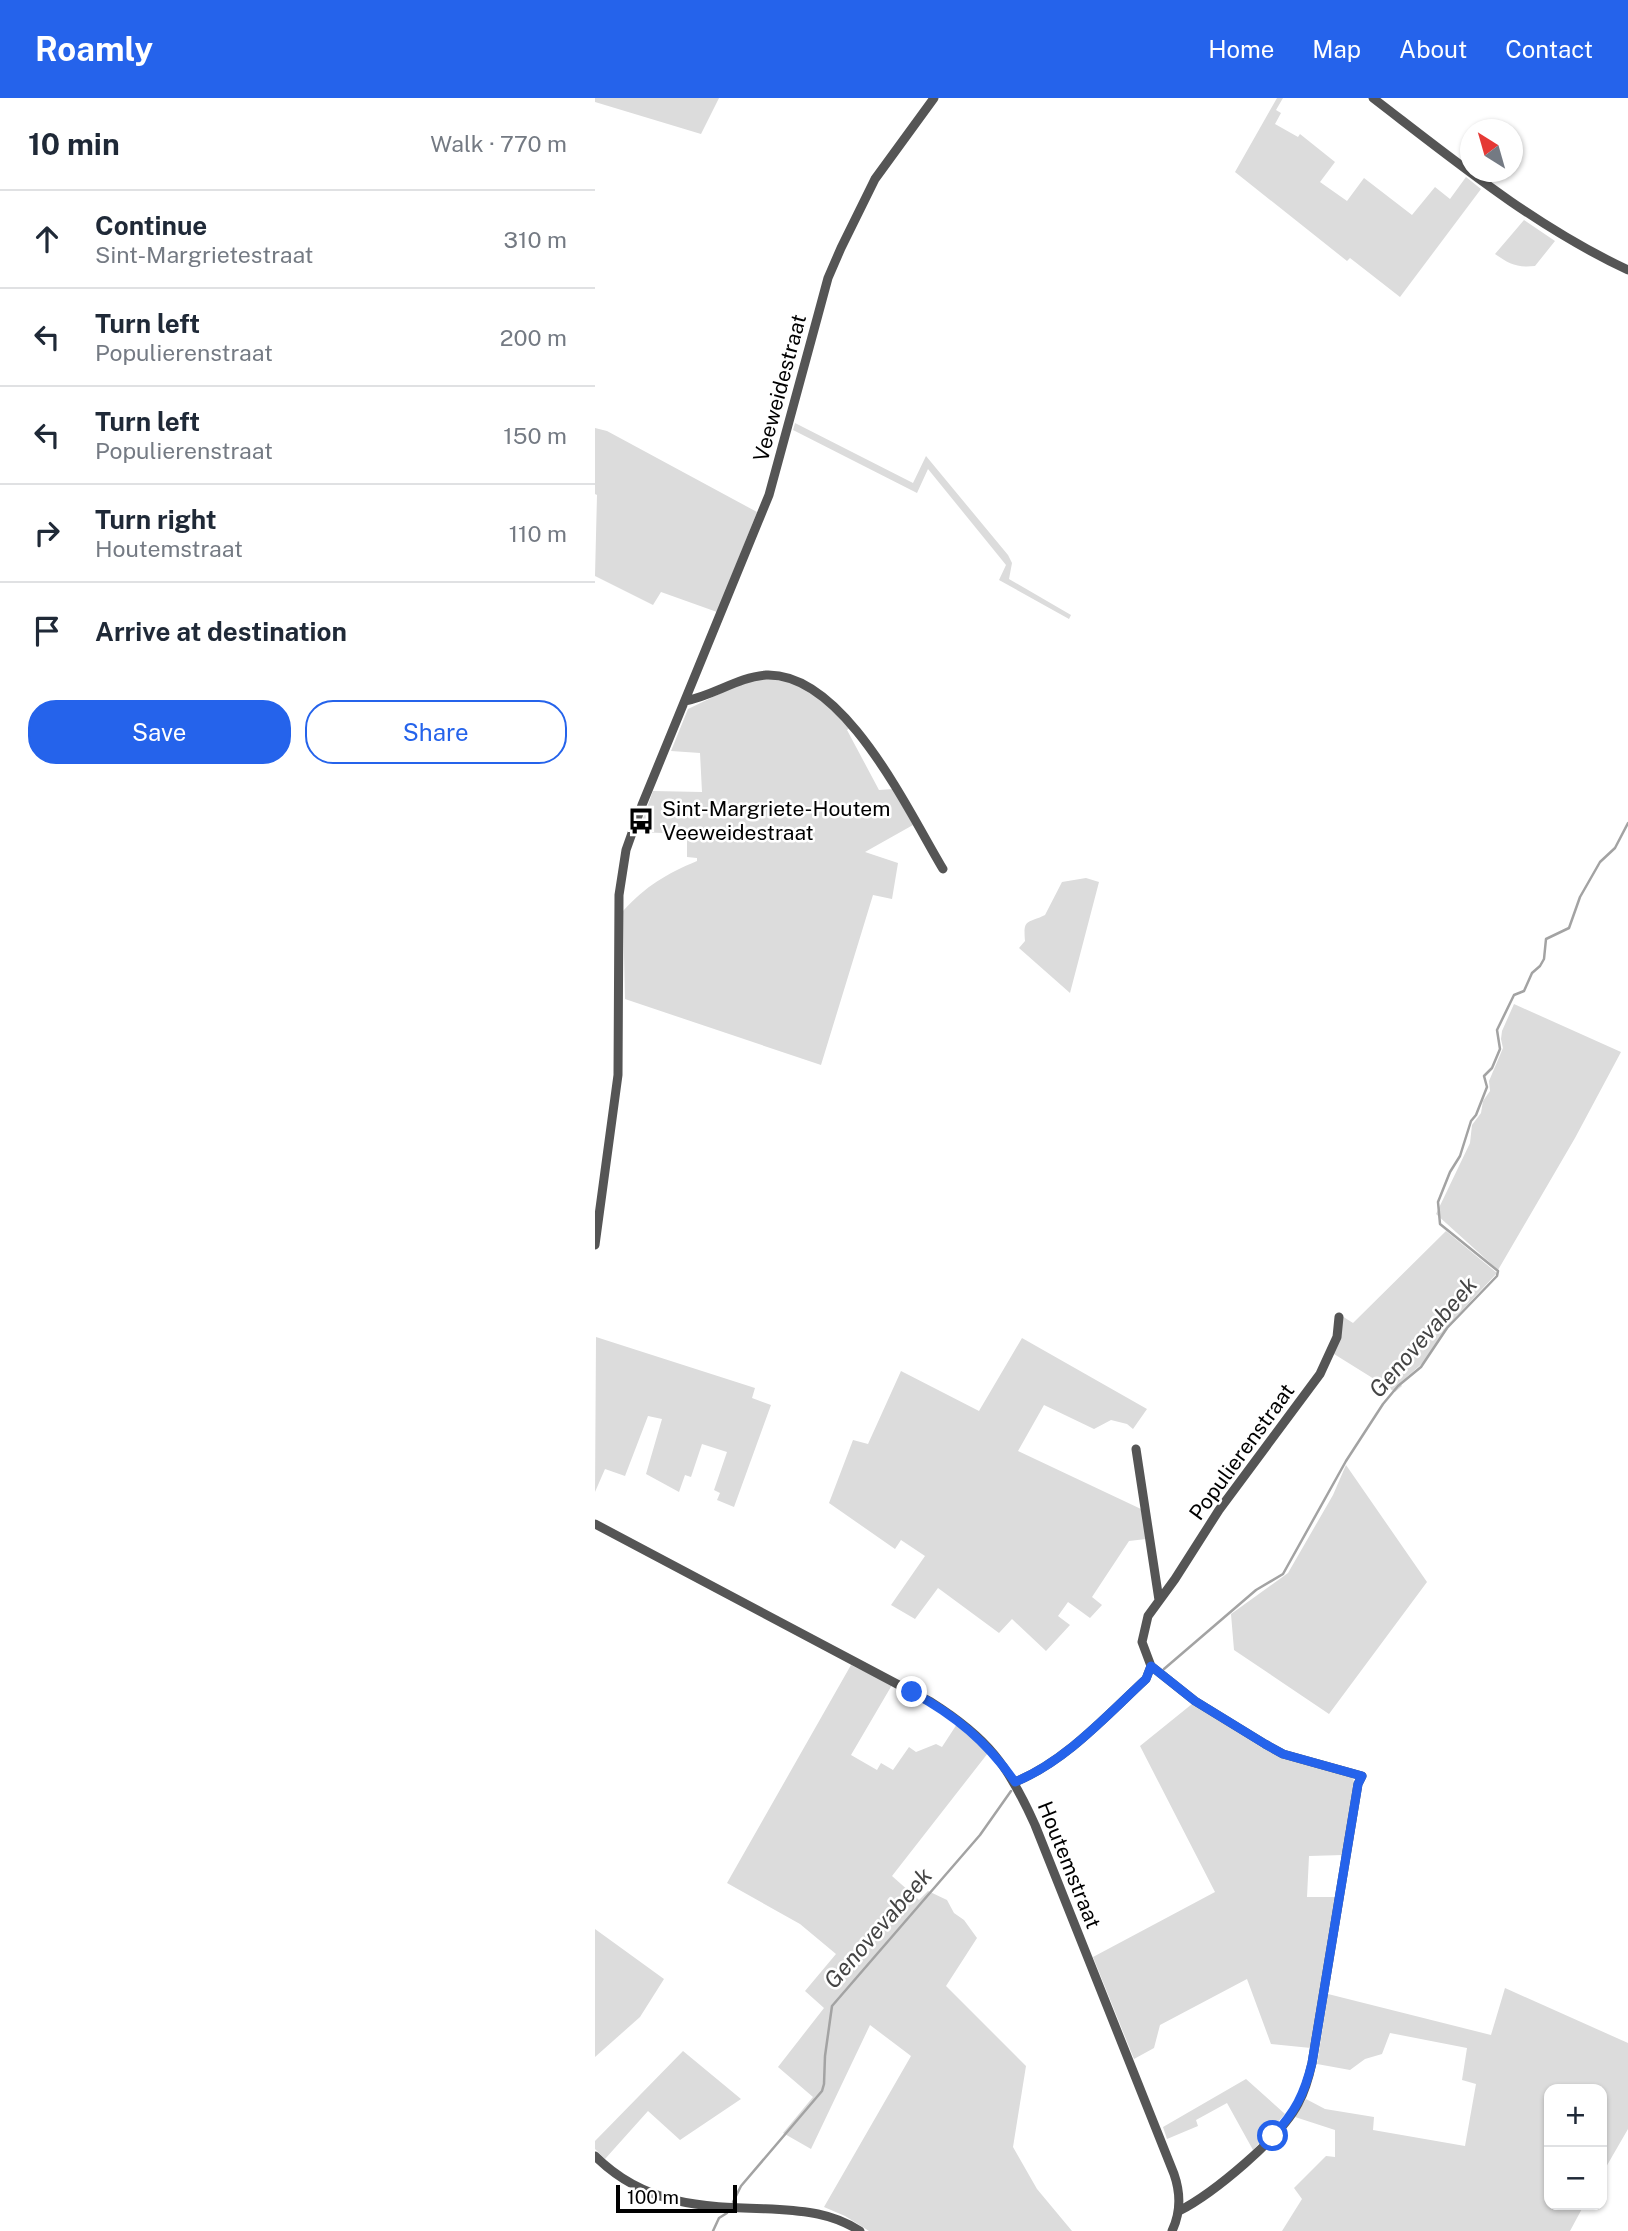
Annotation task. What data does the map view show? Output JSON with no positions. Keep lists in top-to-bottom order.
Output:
{
  "streets": {
    "street": ["Veeweidestraat", "Populierenstraat", "Houtemstraat"]
  },
  "water": ["Genovevabeek"],
  "places": {
    "bus stop": ["Sint-Margriete-Houtem Veeweidestraat"]
  },
  "scale_bar": "100 m",
  "north": "top left",
  "page": {
    "header": "Roamly",
    "nav": [
      "Home",
      "Map",
      "About",
      "Contact"
    ],
    "heading": ["10 min", "Walk · 770 m"],
    "list": [
      ["Continue", "Sint-Margrietestraat", "310 m"],
      ["Turn left", "Populierenstraat", "200 m"],
      ["Turn left", "Populierenstraat", "150 m"],
      ["Turn right", "Houtemstraat", "110 m"],
      "Arrive at destination"
    ],
    "buttons": ["Save", "Share"],
    "map_buttons": ["+", "−"],
    "scale": "100 m"
  }
}
